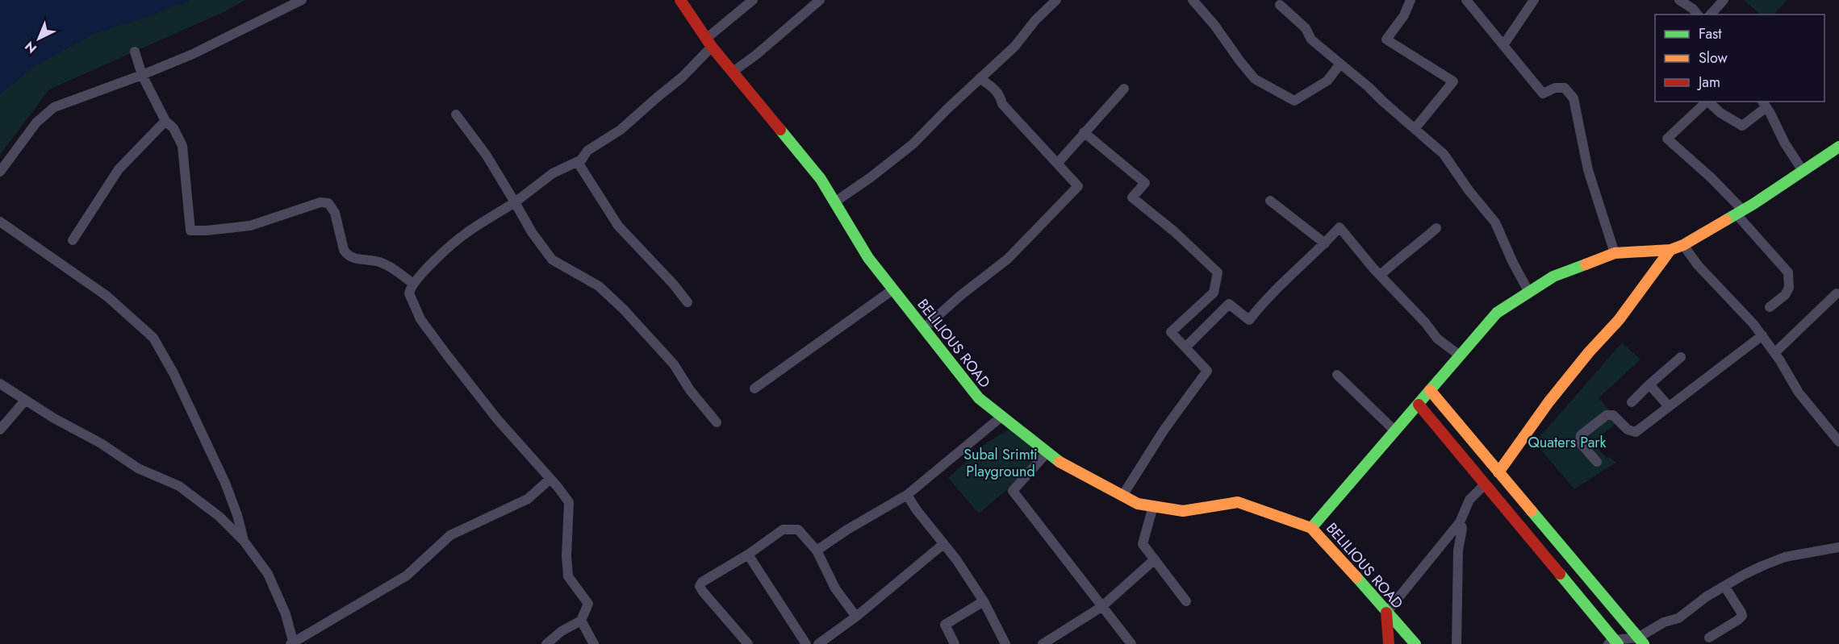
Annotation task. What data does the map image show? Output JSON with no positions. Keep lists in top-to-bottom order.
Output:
{
  "streets": {
    "main road": ["BELILIOUS ROAD"]
  },
  "parks": ["Quaters Park", "Subal Srimti Playground"],
  "legend": ["Fast", "Slow", "Jam"],
  "north": "bottom left"
}
